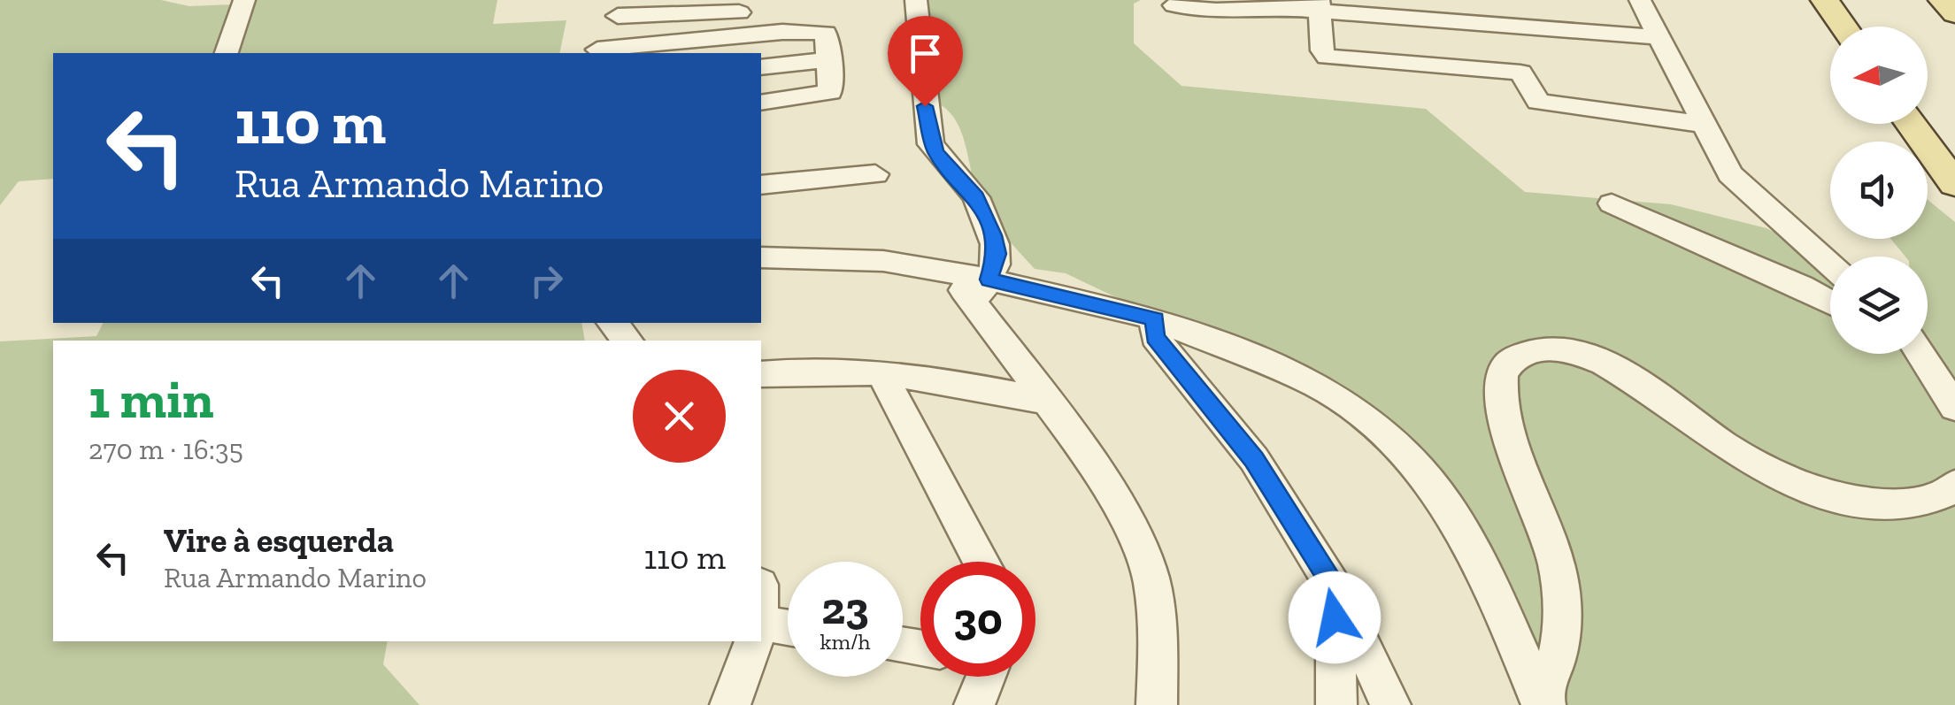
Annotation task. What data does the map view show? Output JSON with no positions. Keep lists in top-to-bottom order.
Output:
{
  "north": "left",
  "page": {
    "turn": ["110 m", "Rua Armando Marino"],
    "heading": ["1 min", "270 m · 16:35"],
    "list": [
      {
        "name": "Vire à esquerda",
        "note": "Rua Armando Marino",
        "value": "110 m"
      }
    ],
    "speed": "23 km/h",
    "limit": "30"
  }
}
